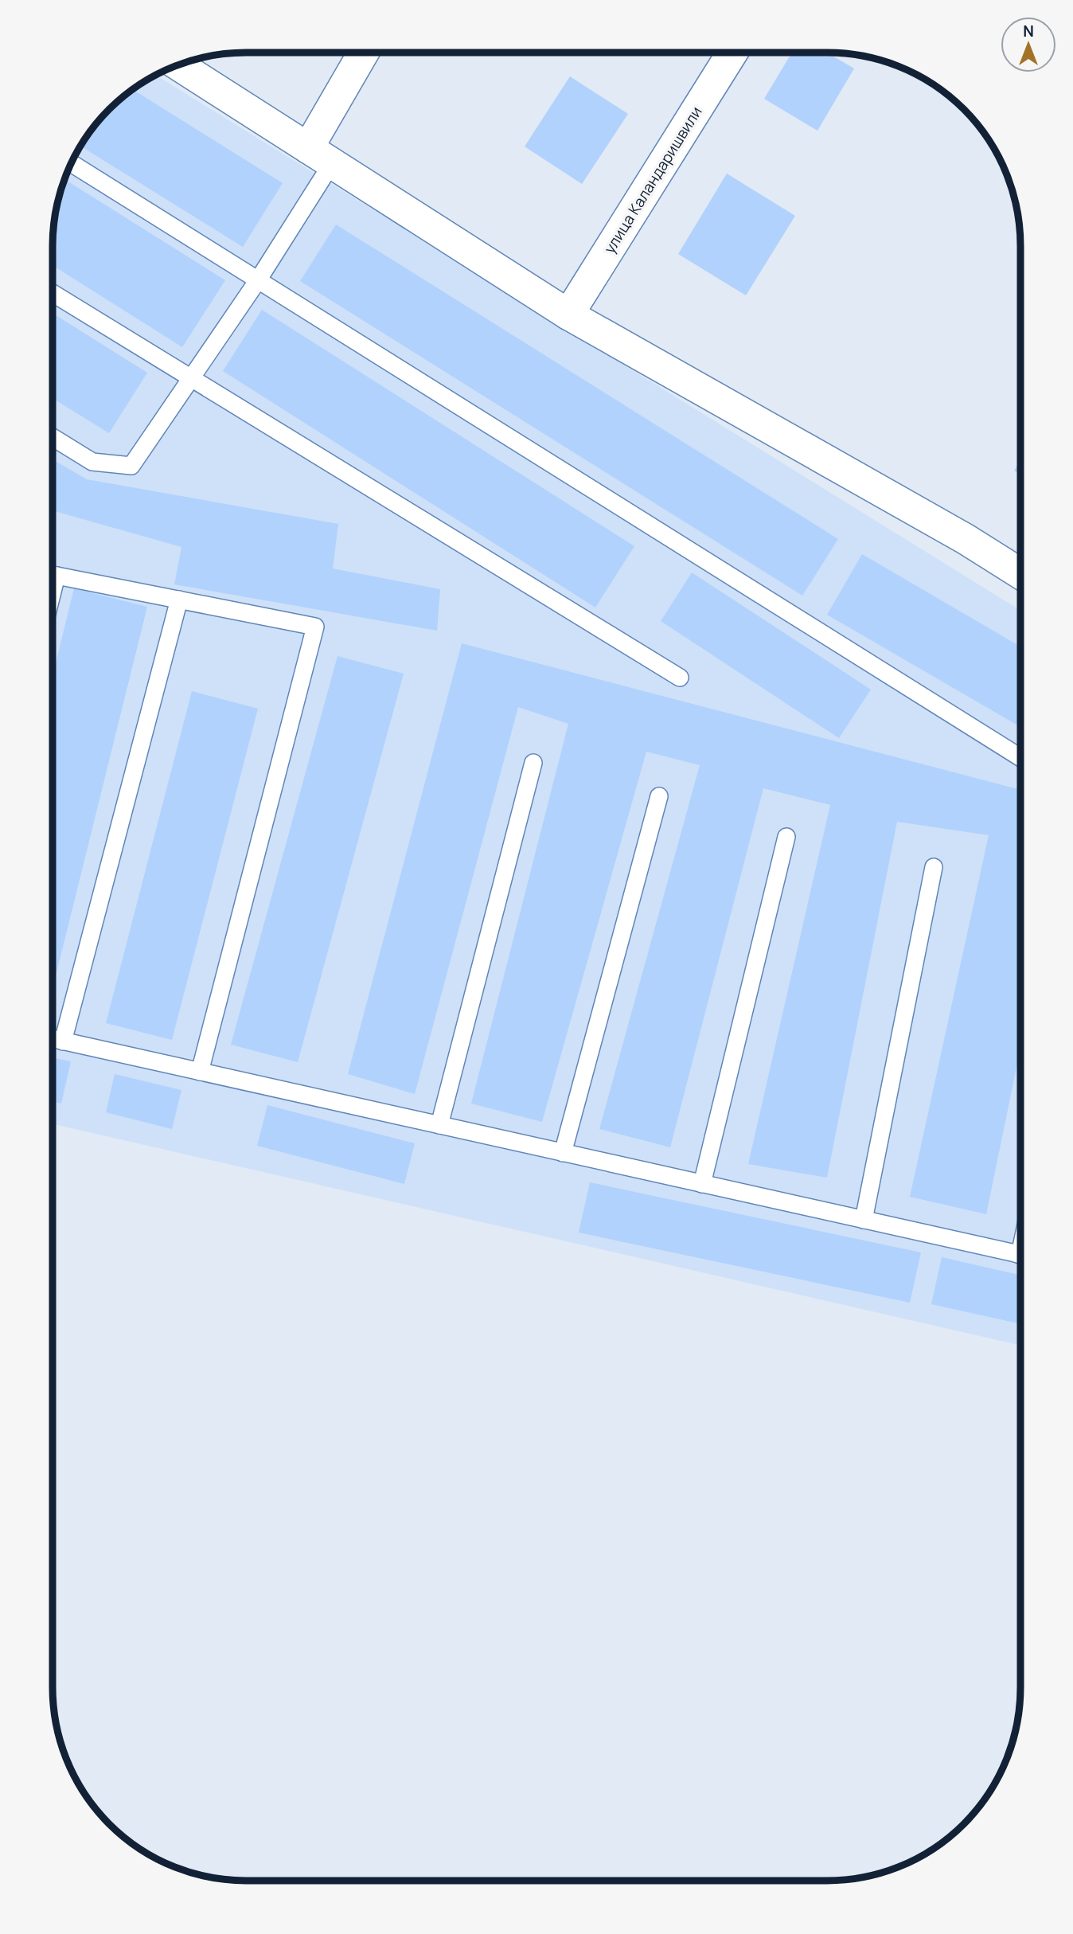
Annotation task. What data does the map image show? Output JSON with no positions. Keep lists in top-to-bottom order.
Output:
{
  "streets": {
    "street": ["улица Каландаришвили"]
  },
  "north": "top"
}
